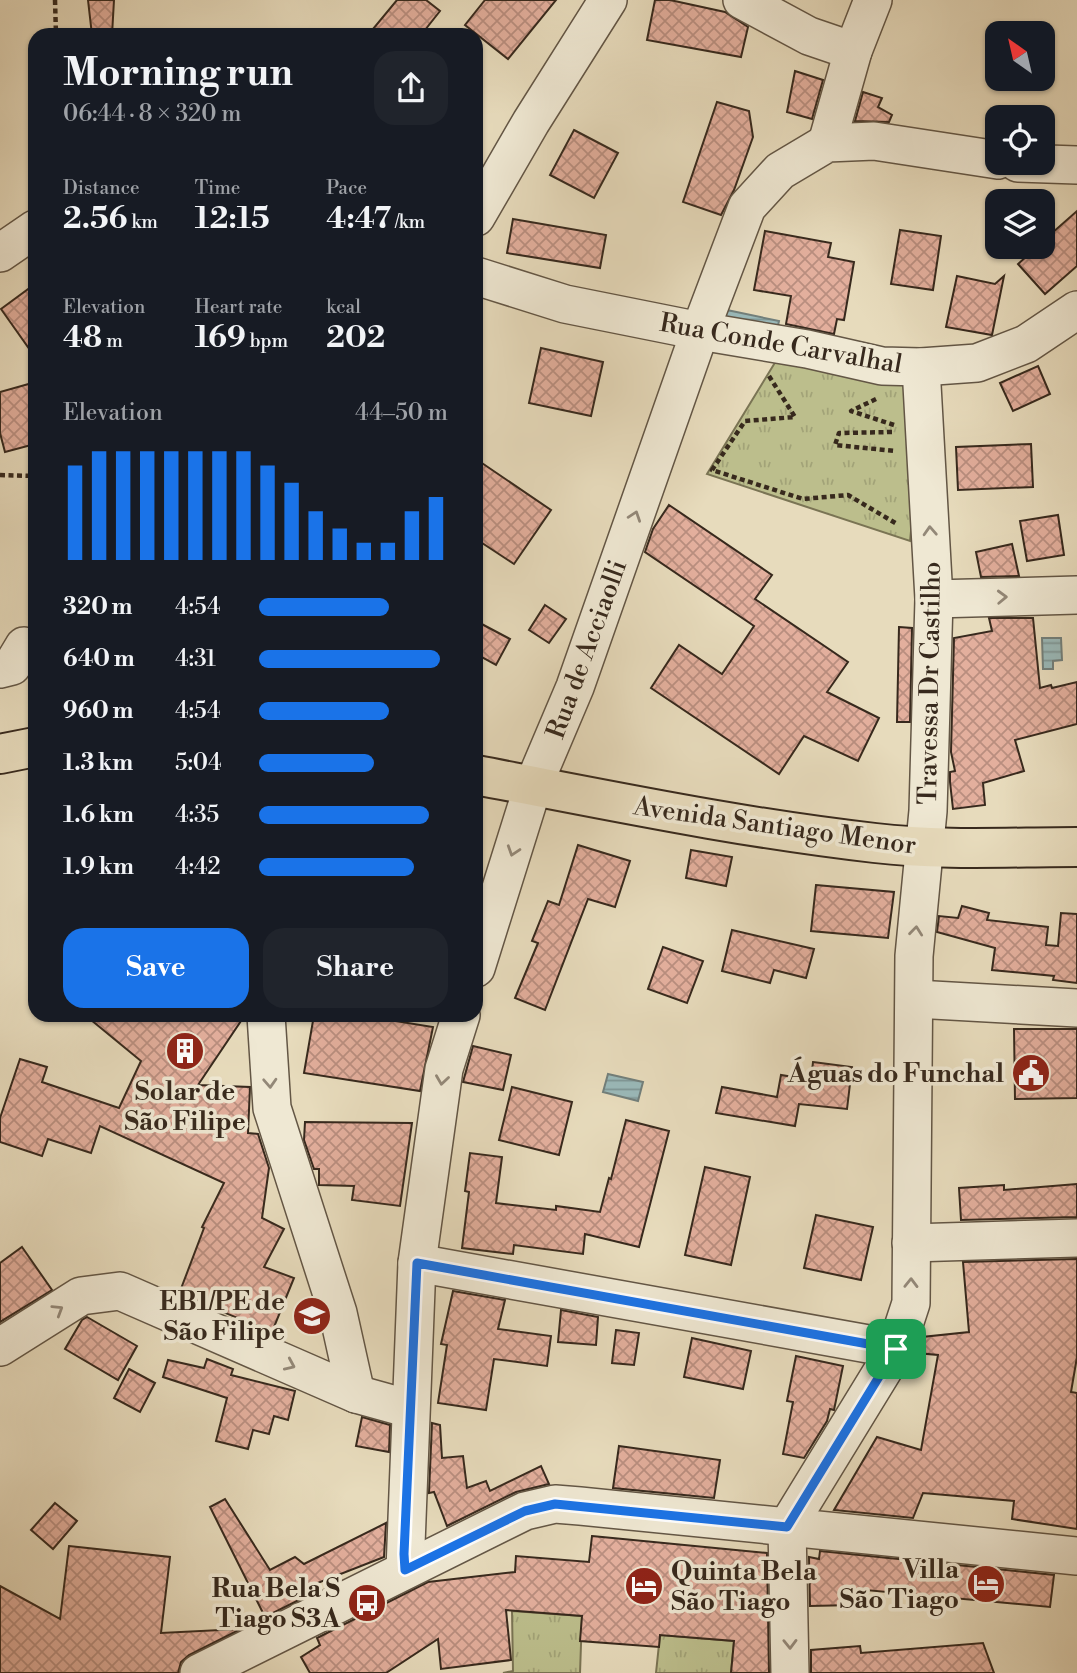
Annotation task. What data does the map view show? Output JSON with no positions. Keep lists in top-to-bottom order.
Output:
{
  "streets": {
    "main road": ["Avenida Santiago Menor"],
    "street": ["Rua Conde Carvalhal", "Rua de Acciaolli", "Travessa Dr Castilho"]
  },
  "crossings": [
    ["Rua Conde Carvalhal", "Rua de Acciaolli"],
    ["Rua Conde Carvalhal", "Travessa Dr Castilho"],
    ["Rua de Acciaolli", "Avenida Santiago Menor"],
    ["Travessa Dr Castilho", "Avenida Santiago Menor"]
  ],
  "one_way": ["Travessa Dr Castilho"],
  "places": {
    "building": ["Solar de São Filipe"],
    "public building": ["Águas do Funchal"],
    "school or university": ["EB1/PE de São Filipe"],
    "hotel": ["Villa São Tiago", "Quinta Bela São Tiago"],
    "bus stop": ["Rua Bela S Tiago S3A"]
  },
  "north": "top left",
  "page": {
    "heading": ["Morning run", "06:44 · 8 × 320 m"],
    "stats": [
      ["Distance", "2.56 km"],
      ["Time", "12:15"],
      ["Pace", "4:47 /km"],
      ["Elevation", "48 m"],
      ["Heart rate", "169 bpm"],
      ["kcal", "202"]
    ],
    "chart": ["Elevation", "44–50 m"],
    "list": [
      {
        "name": "320 m",
        "note": "4:54"
      },
      {
        "name": "640 m",
        "note": "4:31"
      },
      {
        "name": "960 m",
        "note": "4:54"
      },
      {
        "name": "1.3 km",
        "note": "5:04"
      },
      {
        "name": "1.6 km",
        "note": "4:35"
      },
      {
        "name": "1.9 km",
        "note": "4:42"
      }
    ],
    "buttons": ["Save", "Share"]
  }
}
